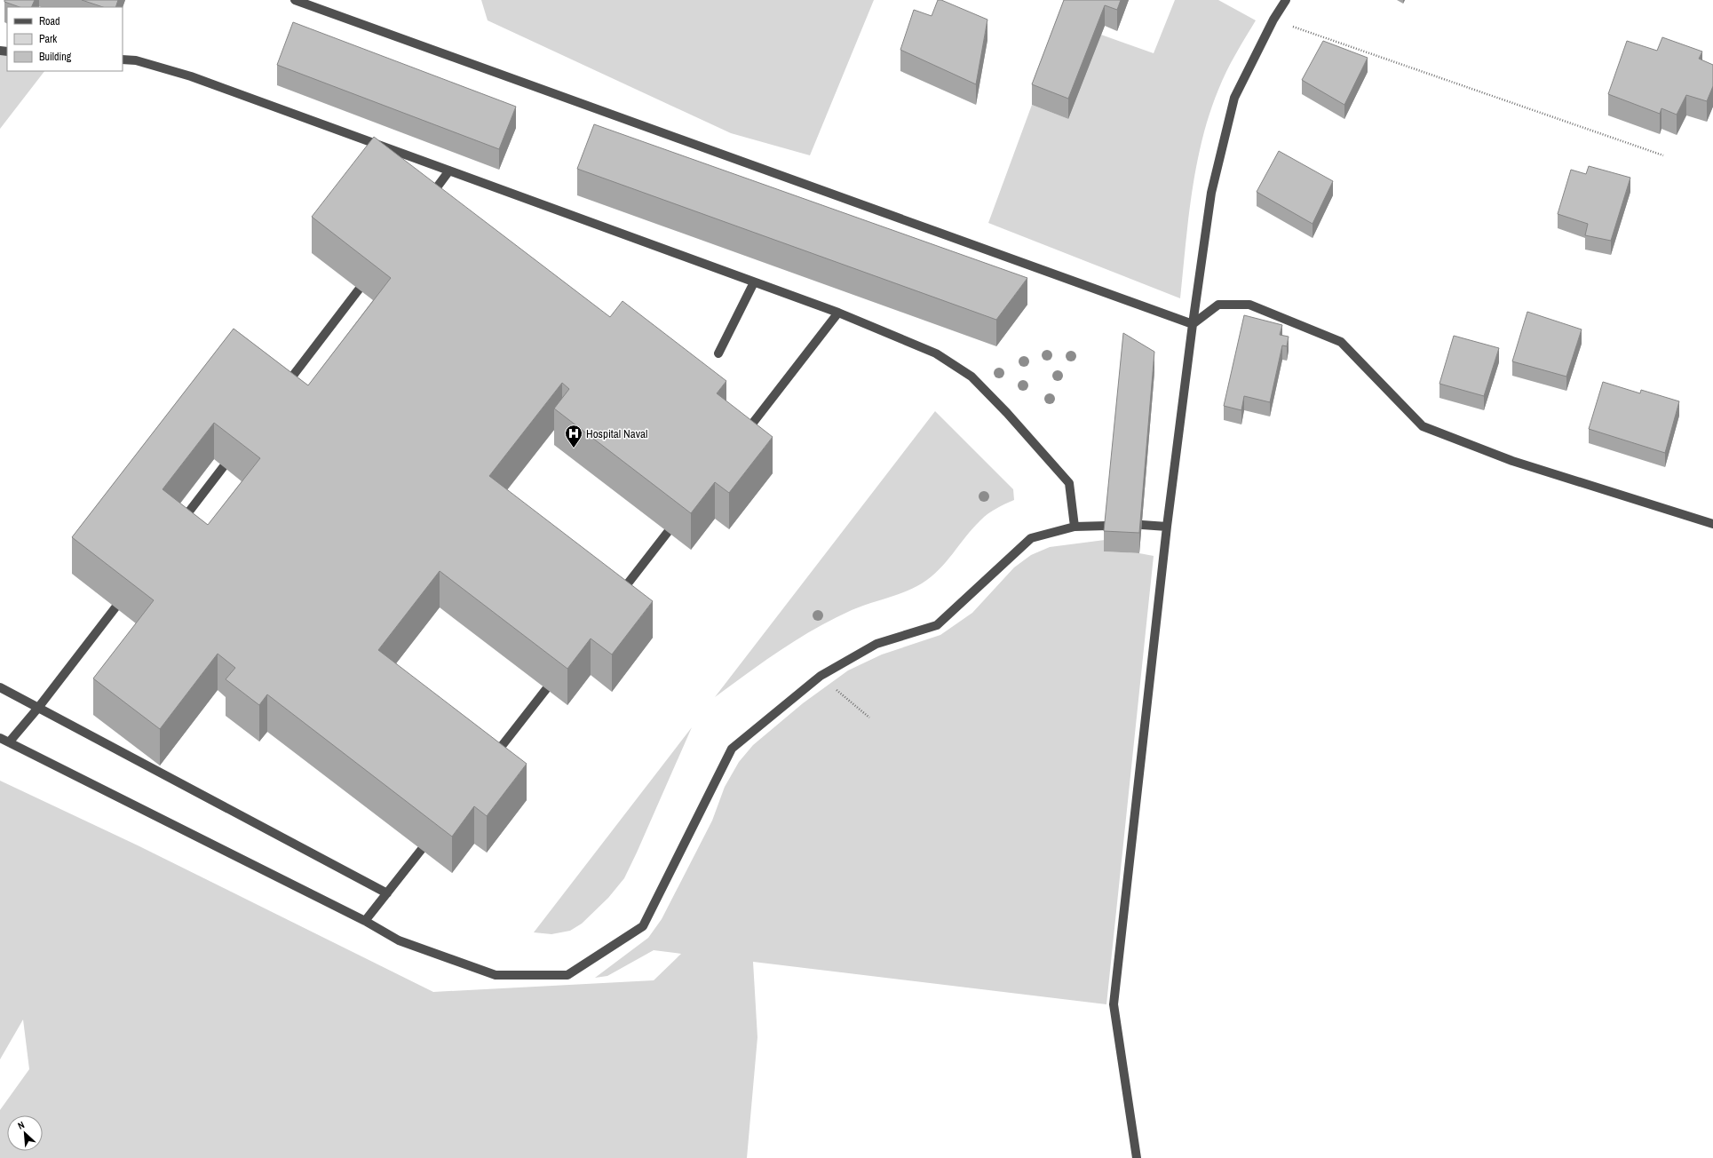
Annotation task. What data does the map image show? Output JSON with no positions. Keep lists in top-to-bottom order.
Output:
{
  "places": {
    "hospital": ["Hospital Naval"]
  },
  "legend": ["Road", "Park", "Building"],
  "north": "top left"
}
